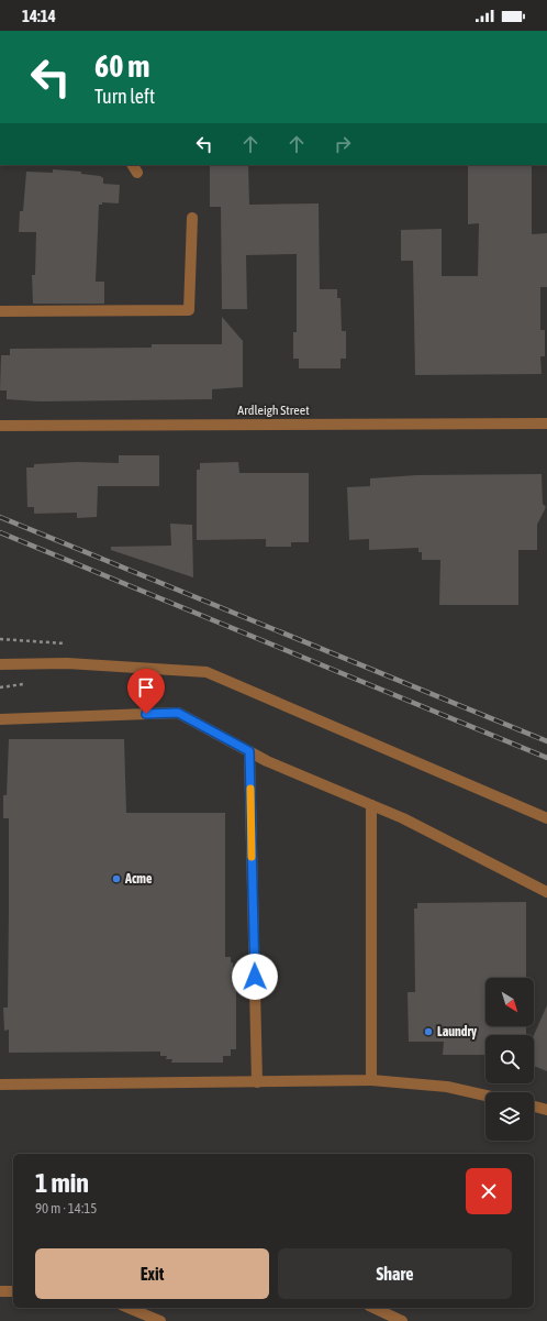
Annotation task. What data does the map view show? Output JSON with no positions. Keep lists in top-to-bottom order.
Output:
{
  "streets": {
    "street": ["Ardleigh Street"]
  },
  "places": ["Acme", "Laundry"],
  "north": "bottom right",
  "page": {
    "status": "14:14",
    "turn": ["60 m", "Turn left"],
    "heading": ["1 min", "90 m · 14:15"],
    "buttons": ["Exit", "Share"]
  }
}
